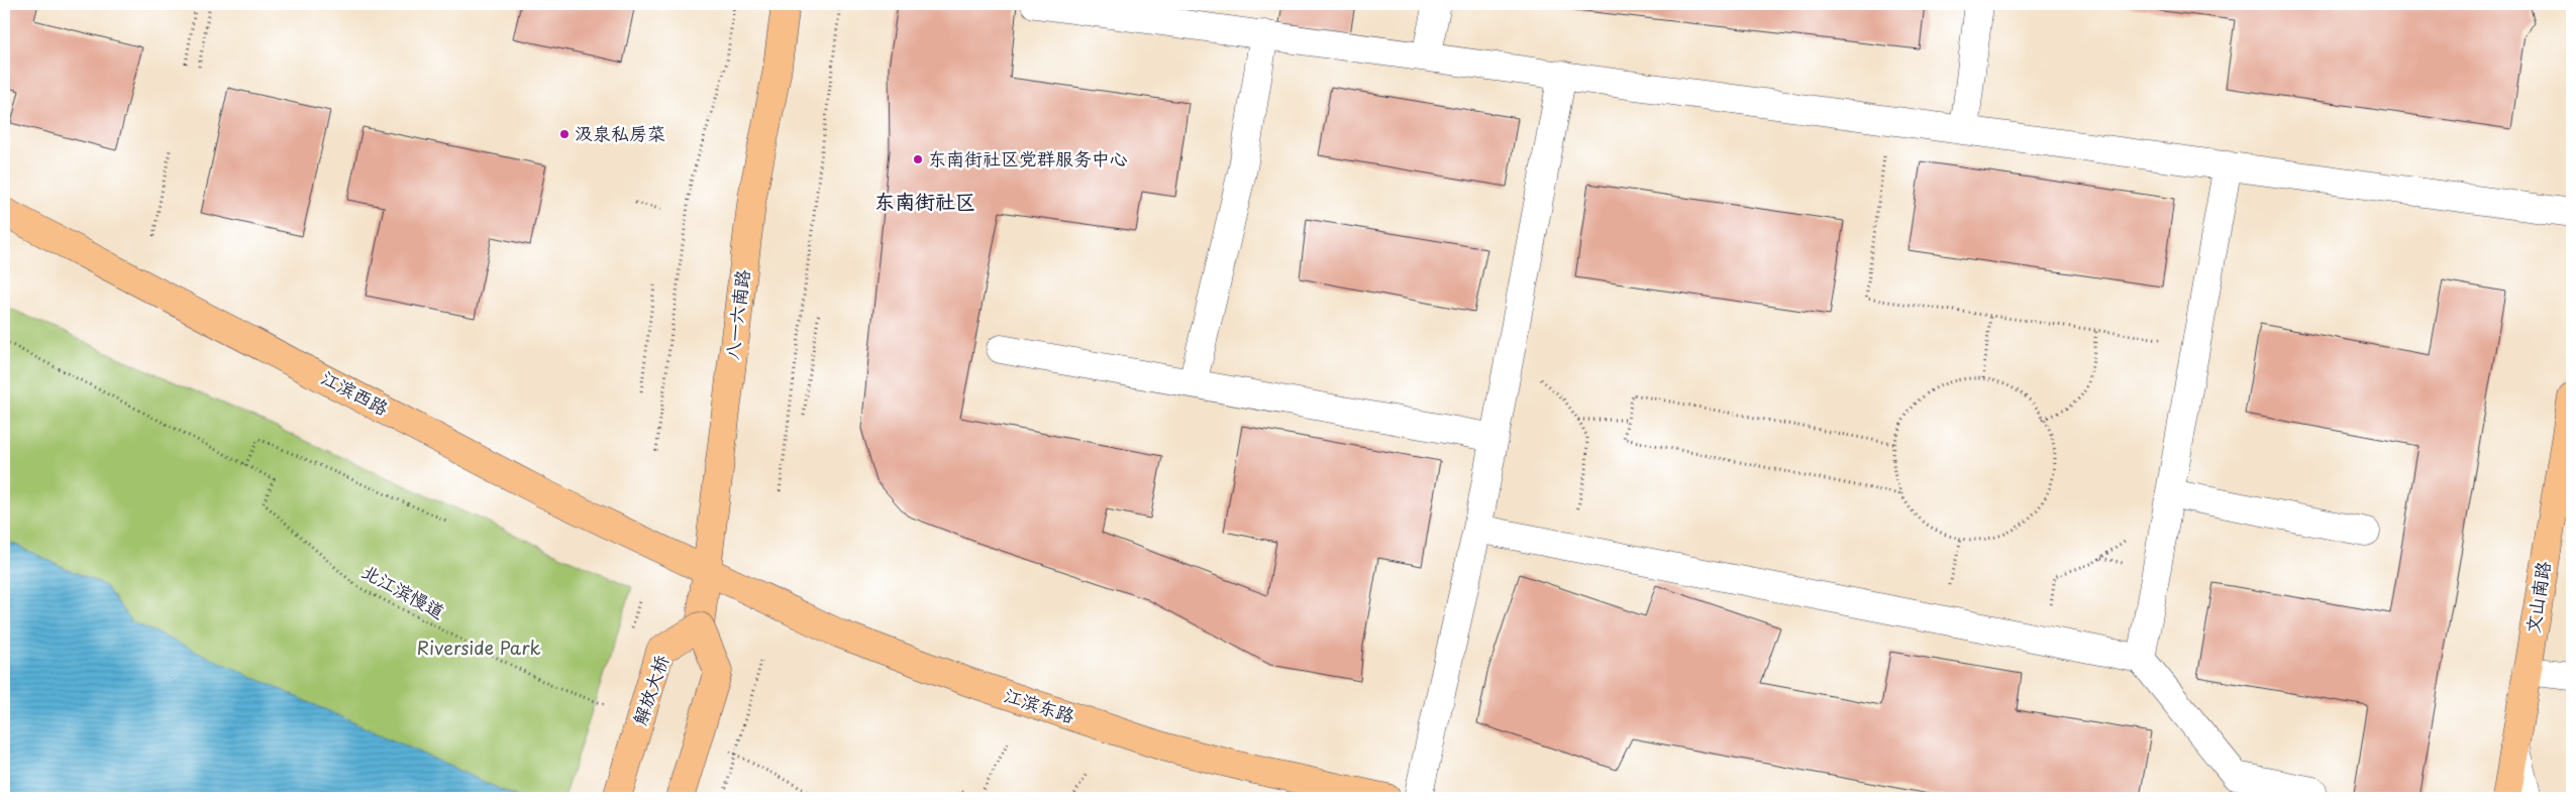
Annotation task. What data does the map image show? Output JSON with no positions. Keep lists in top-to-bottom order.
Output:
{
  "streets": {
    "main road": [
      "八一六南路",
      "江滨西路",
      "文山南路",
      "解放大桥",
      "江滨东路"
    ],
    "path": ["北江滨慢道"]
  },
  "crossings": [
    ["八一六南路", "江滨西路"],
    ["八一六南路", "解放大桥"],
    ["八一六南路", "江滨东路"],
    ["江滨西路", "江滨东路"]
  ],
  "districts": ["东南街社区"],
  "parks": ["Riverside Park"],
  "places": ["汲泉私房菜", "东南街社区党群服务中心"]
}
